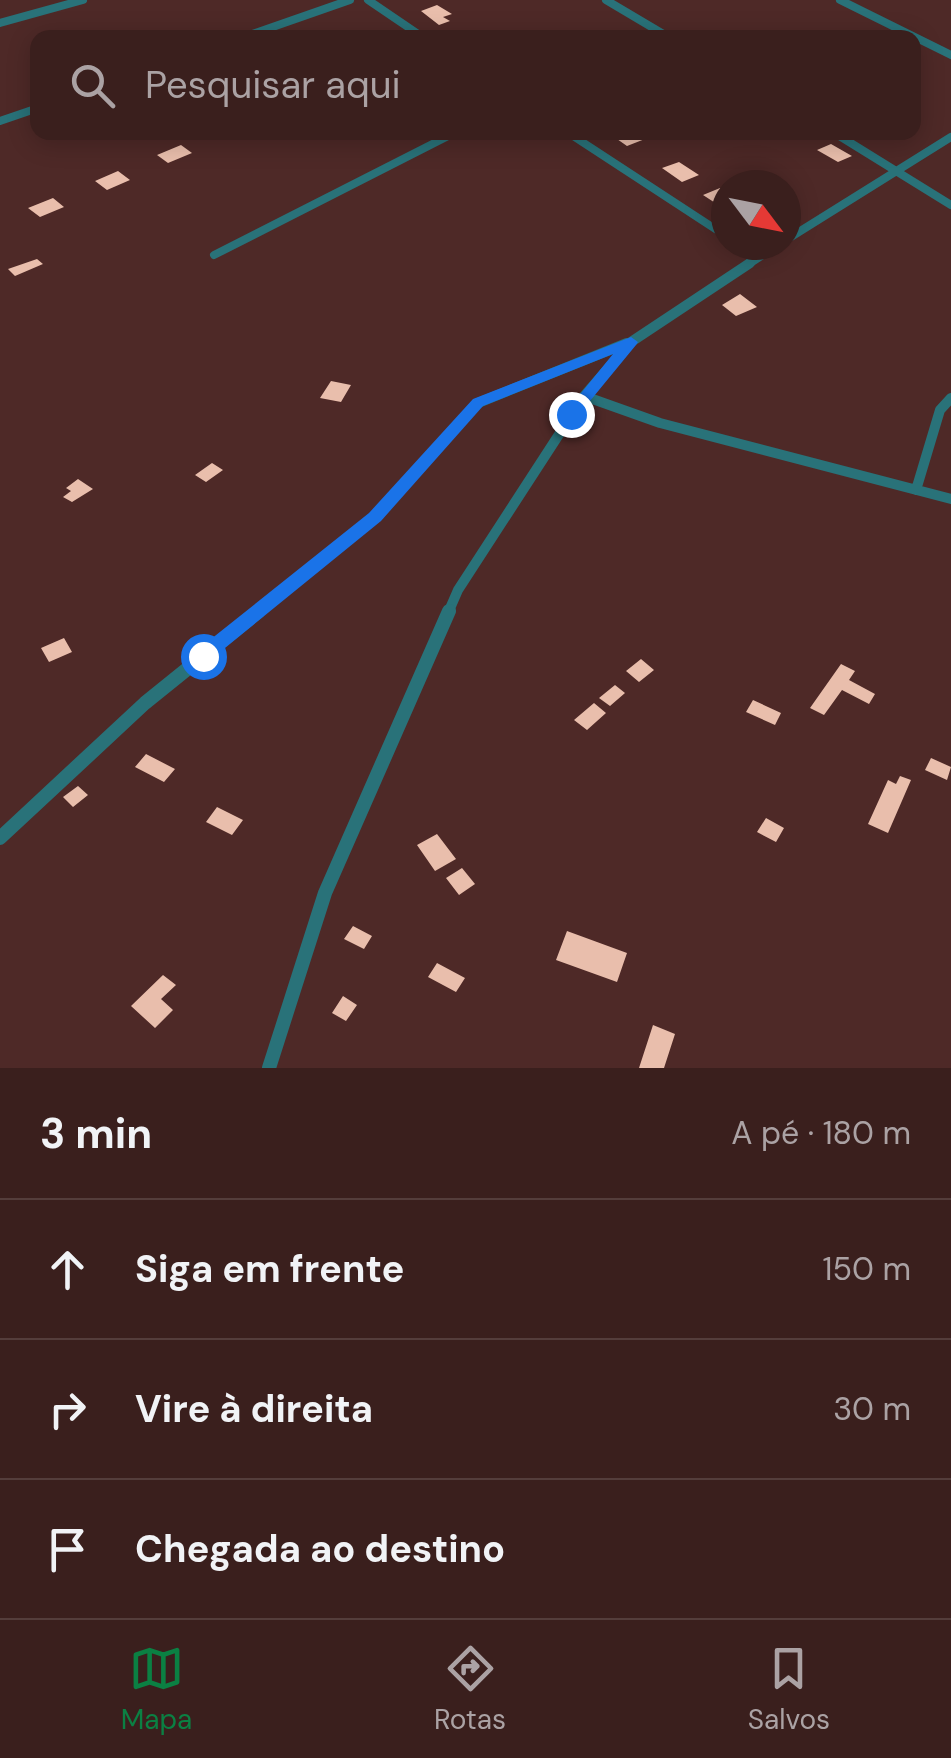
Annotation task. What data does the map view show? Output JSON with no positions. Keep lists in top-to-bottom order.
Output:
{
  "north": "bottom right",
  "page": {
    "search": "Pesquisar aqui",
    "heading": ["3 min", "A pé · 180 m"],
    "list": [
      ["Siga em frente", "150 m"],
      ["Vire à direita", "30 m"],
      "Chegada ao destino"
    ],
    "nav": ["Mapa", "Rotas", "Salvos"]
  }
}
